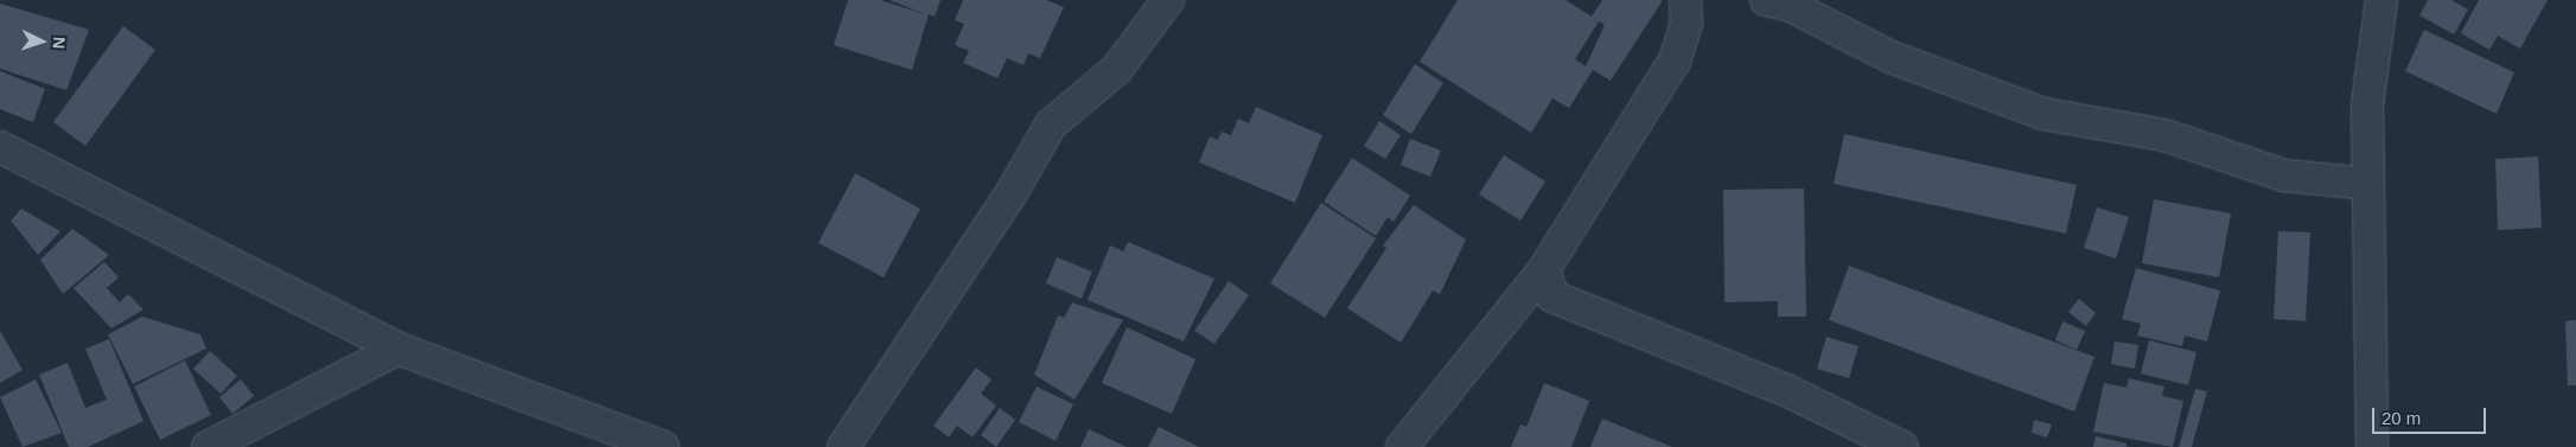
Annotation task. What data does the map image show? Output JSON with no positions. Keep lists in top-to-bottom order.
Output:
{
  "scale_bar": "20 m",
  "north": "right"
}
